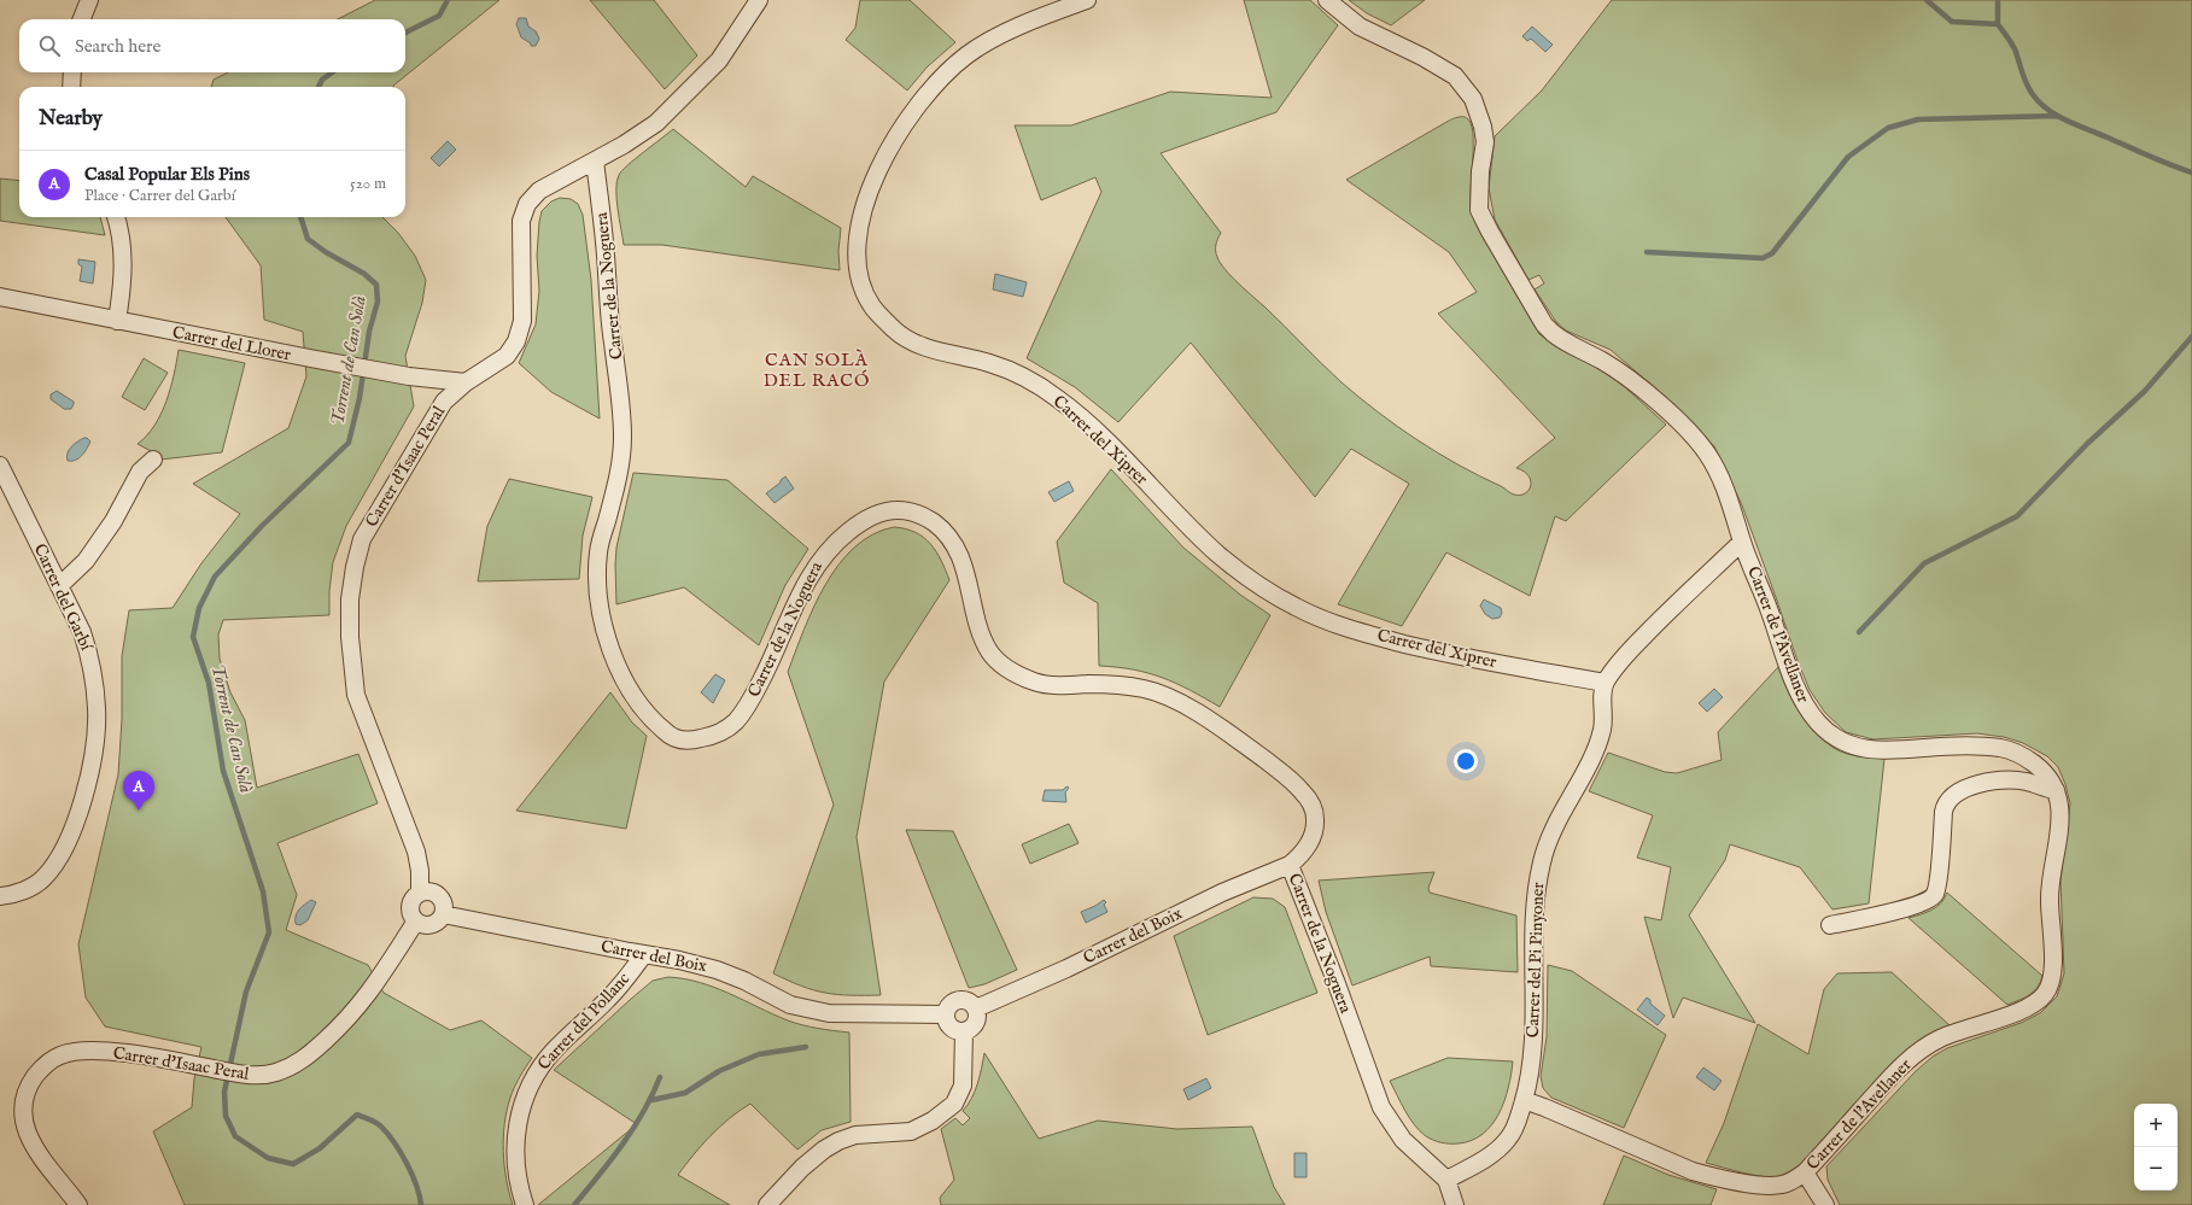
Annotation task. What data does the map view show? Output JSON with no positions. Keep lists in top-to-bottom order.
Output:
{
  "streets": {
    "street": [
      "Carrer de la Noguera",
      "Carrer del Llorer",
      "Carrer del Xiprer",
      "Carrer d'Isaac Peral",
      "Carrer del Garbí",
      "Carrer de l'Avellaner",
      "Carrer del Boix",
      "Carrer del Pi Pinyoner",
      "Carrer del Pollanc"
    ]
  },
  "crossings": [
    ["Carrer de la Noguera", "Carrer d'Isaac Peral"],
    ["Carrer de la Noguera", "Carrer del Boix"],
    ["Carrer de la Noguera", "Carrer del Pi Pinyoner"],
    ["Carrer del Llorer", "Carrer d'Isaac Peral"],
    ["Carrer del Xiprer", "Carrer del Pi Pinyoner"],
    ["Carrer d'Isaac Peral", "Carrer del Boix"],
    ["Carrer de l'Avellaner", "Carrer del Pi Pinyoner"],
    ["Carrer del Boix", "Carrer del Pollanc"]
  ],
  "districts": ["CAN SOLÀ DEL RACÓ"],
  "water": ["Torrent de Can Solà"],
  "page": {
    "search": "Search here",
    "heading": "Nearby",
    "list": [
      {
        "mark": "A",
        "name": "Casal Popular Els Pins",
        "note": "Place · Carrer del Garbí",
        "value": "520 m"
      }
    ],
    "pins": "A",
    "map_buttons": ["+", "−"]
  }
}
